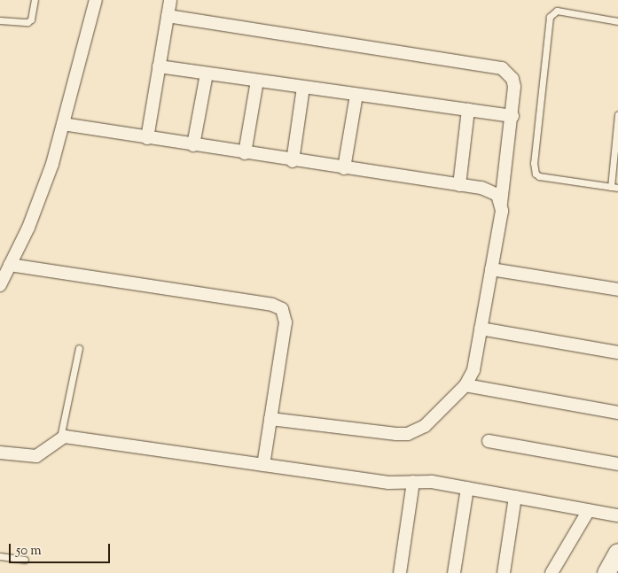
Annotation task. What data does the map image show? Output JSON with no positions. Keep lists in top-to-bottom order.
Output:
{
  "scale_bar": "50 m"
}
